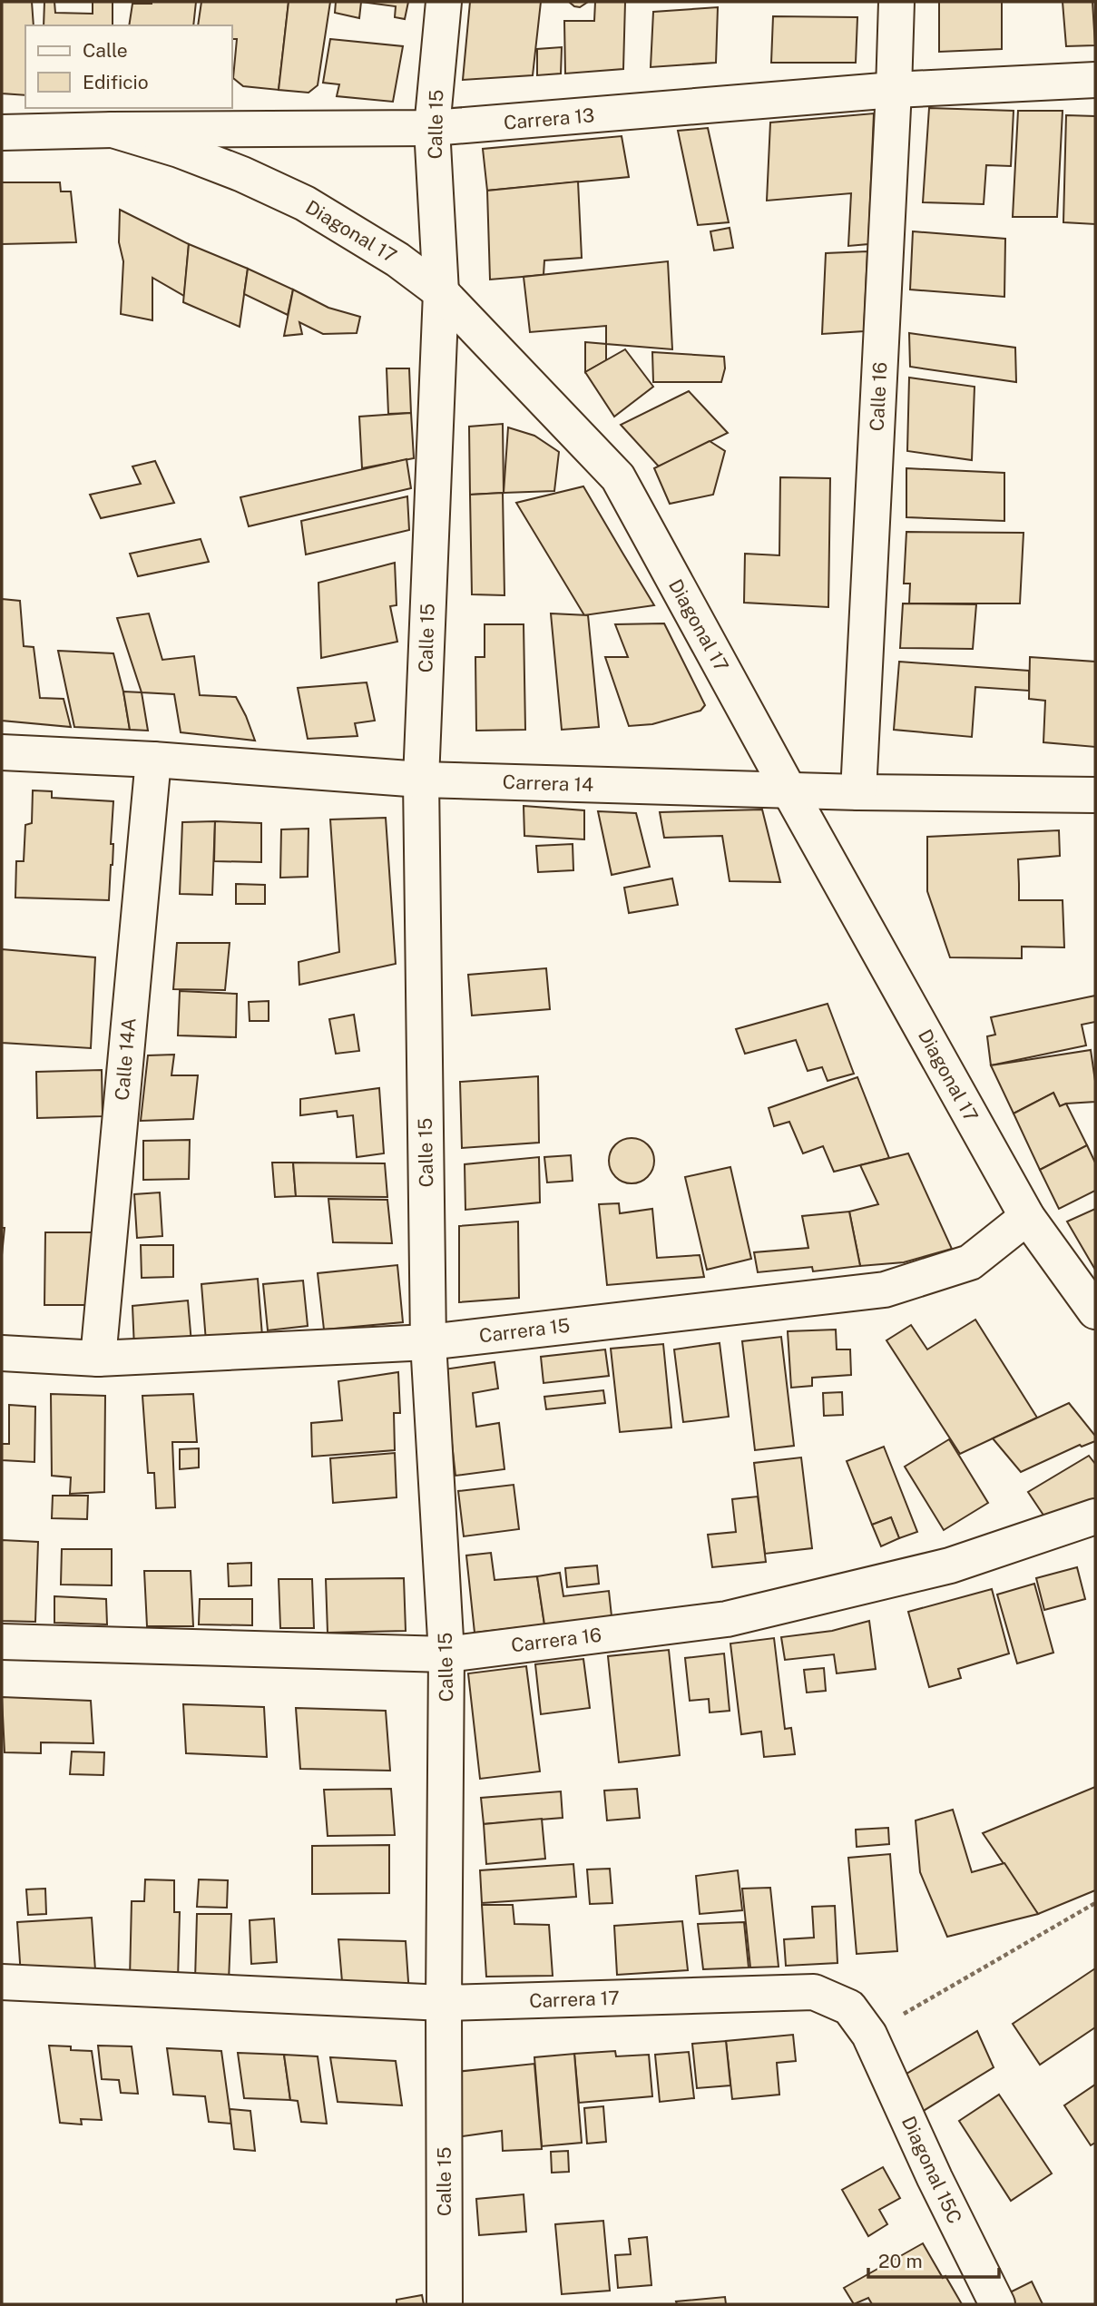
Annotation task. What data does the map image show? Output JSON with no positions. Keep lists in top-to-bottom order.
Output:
{
  "streets": {
    "street": [
      "Carrera 13",
      "Calle 15",
      "Diagonal 17",
      "Calle 16",
      "Carrera 14",
      "Calle 14A",
      "Carrera 15",
      "Carrera 16",
      "Carrera 17",
      "Diagonal 15C"
    ]
  },
  "crossings": [
    ["Carrera 13", "Calle 15"],
    ["Carrera 13", "Diagonal 17"],
    ["Carrera 13", "Calle 16"],
    ["Calle 15", "Diagonal 17"],
    ["Calle 15", "Carrera 14"],
    ["Calle 15", "Carrera 15"],
    ["Calle 15", "Carrera 16"],
    ["Calle 15", "Carrera 17"],
    ["Diagonal 17", "Carrera 14"],
    ["Diagonal 17", "Carrera 15"],
    ["Calle 16", "Carrera 14"],
    ["Carrera 14", "Calle 14A"],
    ["Calle 14A", "Carrera 15"],
    ["Carrera 17", "Diagonal 15C"]
  ],
  "legend": ["Calle", "Edificio"],
  "scale_bar": "20 m"
}
